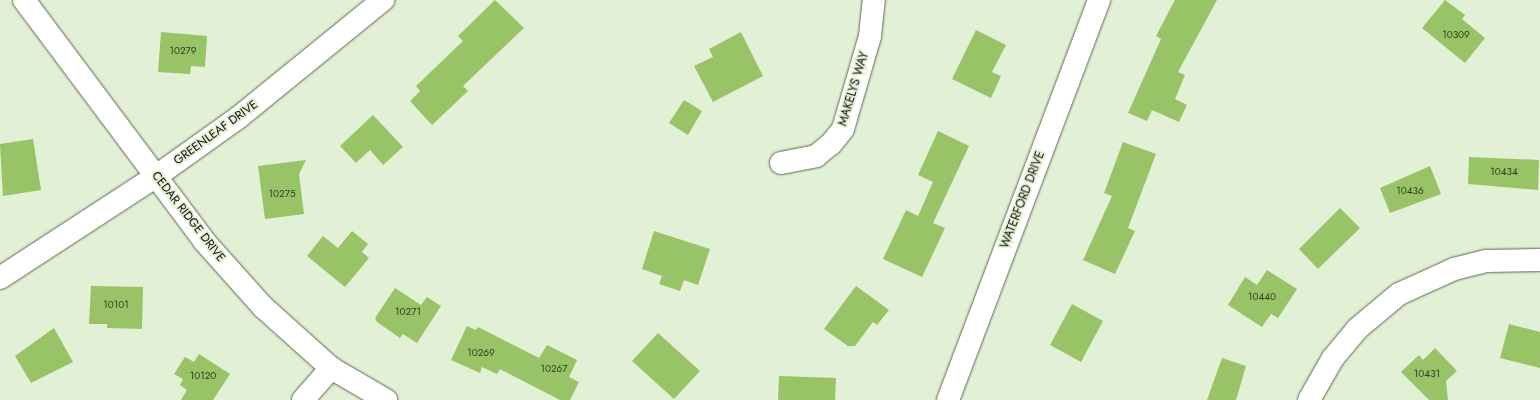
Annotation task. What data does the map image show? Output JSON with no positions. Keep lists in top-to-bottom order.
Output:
{
  "streets": {
    "street": [
      "MAKELYS WAY",
      "GREENLEAF DRIVE",
      "WATERFORD DRIVE",
      "CEDAR RIDGE DRIVE"
    ]
  },
  "crossings": [
    ["GREENLEAF DRIVE", "CEDAR RIDGE DRIVE"]
  ],
  "house_numbers": [
    "10309",
    "10279",
    "10434",
    "10436",
    "10275",
    "10440",
    "10101",
    "10271",
    "10269",
    "10267",
    "10431",
    "10120"
  ]
}
